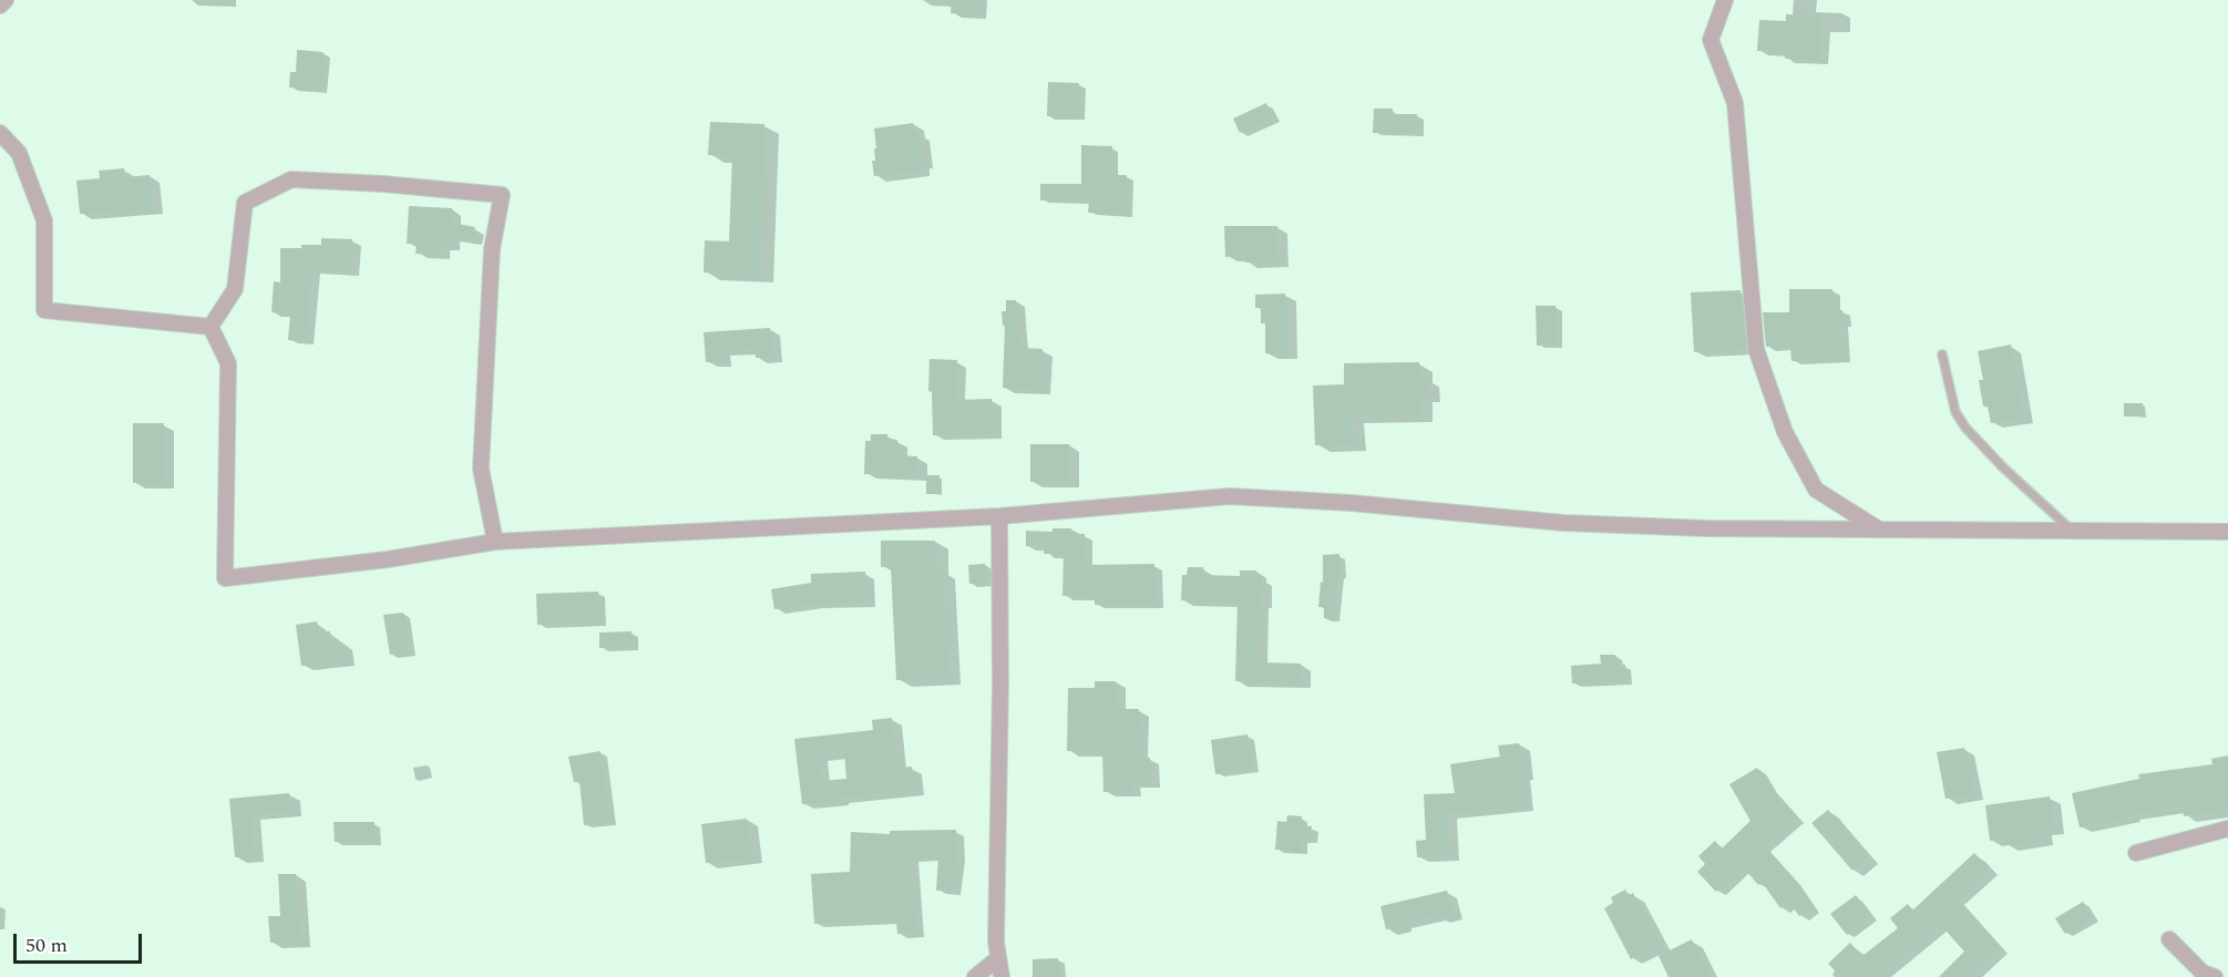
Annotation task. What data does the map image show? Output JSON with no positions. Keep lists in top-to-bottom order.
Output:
{
  "scale_bar": "50 m"
}
